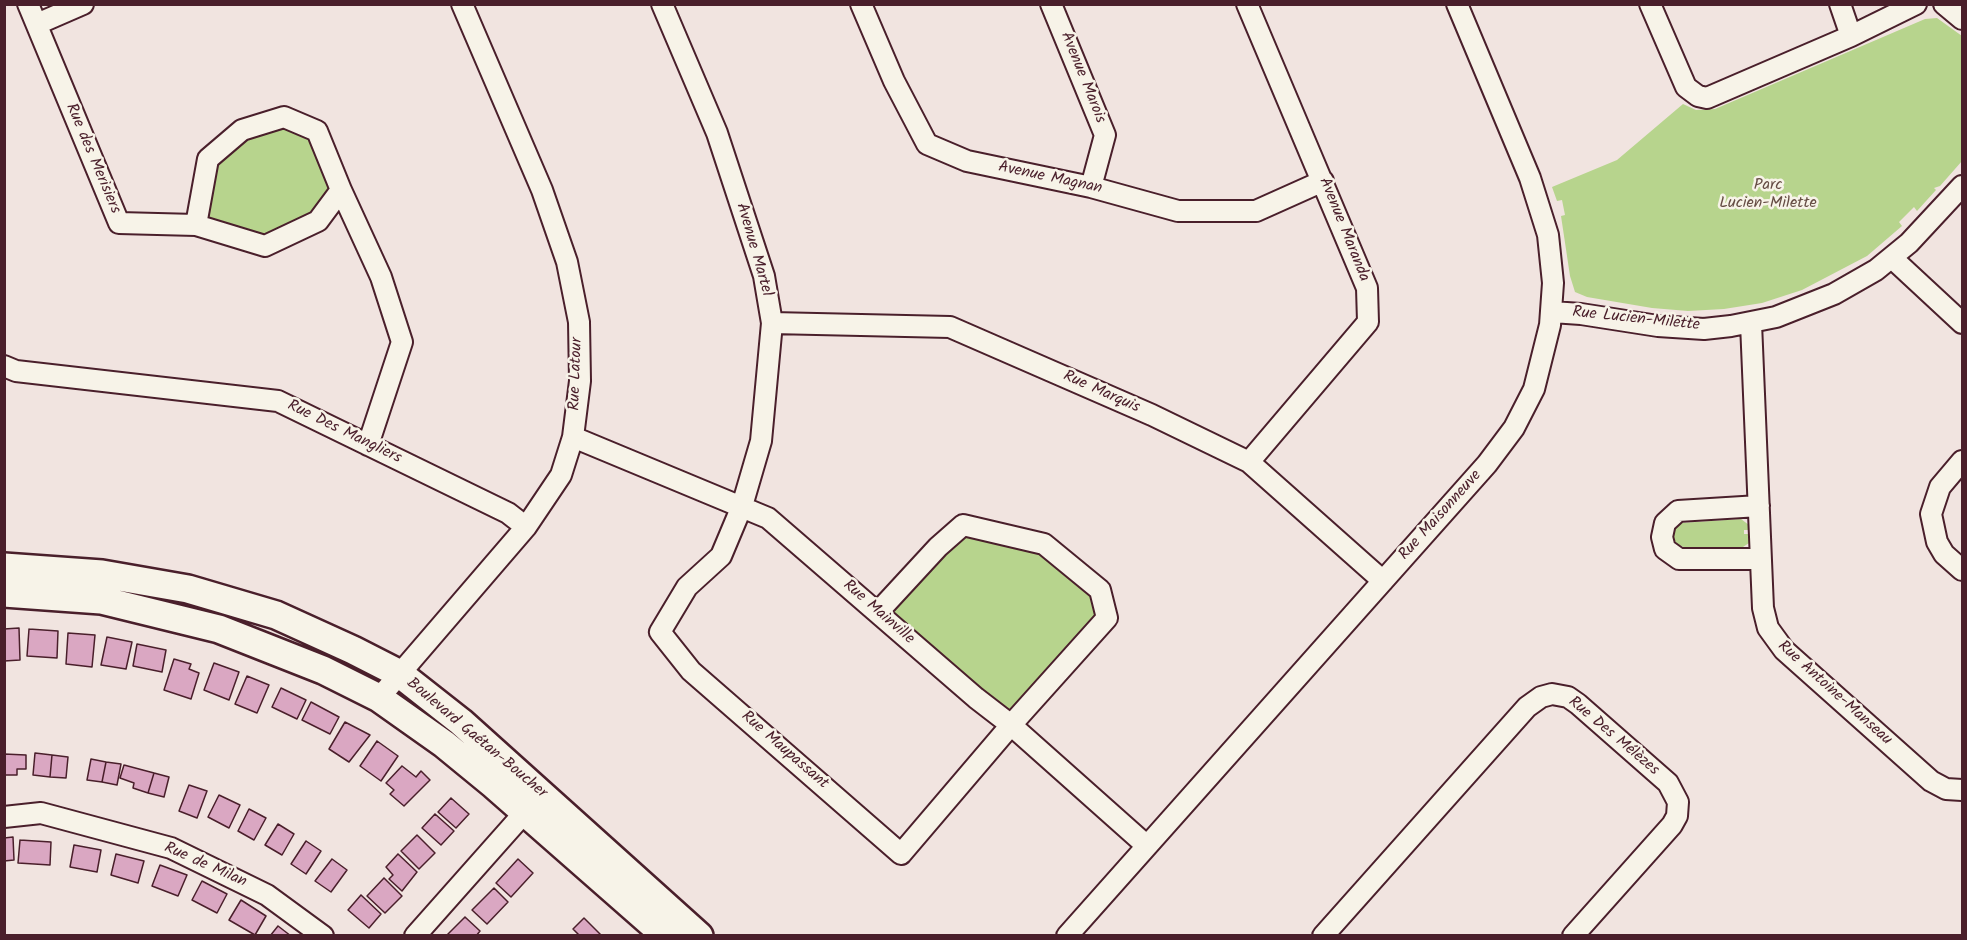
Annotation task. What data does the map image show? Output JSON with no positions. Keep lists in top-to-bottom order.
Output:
{
  "streets": {
    "street": [
      "Avenue Marois",
      "Rue des Merisiers",
      "Avenue Magnan",
      "Avenue Maranda",
      "Avenue Martel",
      "Rue Lucien-Milette",
      "Rue Latour",
      "Rue Marquis",
      "Rue Des Mangliers",
      "Rue Maisonneuve",
      "Rue Mainville",
      "Rue Antoine-Manseau",
      "Rue Des Mélèzes",
      "Boulevard Gaétan-Boucher",
      "Rue Maupassant",
      "Rue de Milan"
    ]
  },
  "crossings": [
    ["Avenue Marois", "Avenue Magnan"],
    ["Avenue Magnan", "Avenue Maranda"],
    ["Avenue Maranda", "Rue Marquis"],
    ["Avenue Martel", "Rue Marquis"],
    ["Avenue Martel", "Rue Mainville"],
    ["Avenue Martel", "Rue Maupassant"],
    ["Rue Lucien-Milette", "Rue Maisonneuve"],
    ["Rue Lucien-Milette", "Rue Antoine-Manseau"],
    ["Rue Latour", "Rue Des Mangliers"],
    ["Rue Latour", "Rue Mainville"],
    ["Rue Latour", "Boulevard Gaétan-Boucher"],
    ["Rue Marquis", "Rue Maisonneuve"],
    ["Rue Maisonneuve", "Rue Mainville"],
    ["Rue Mainville", "Rue Maupassant"]
  ],
  "parks": ["Parc Lucien-Milette"]
}
